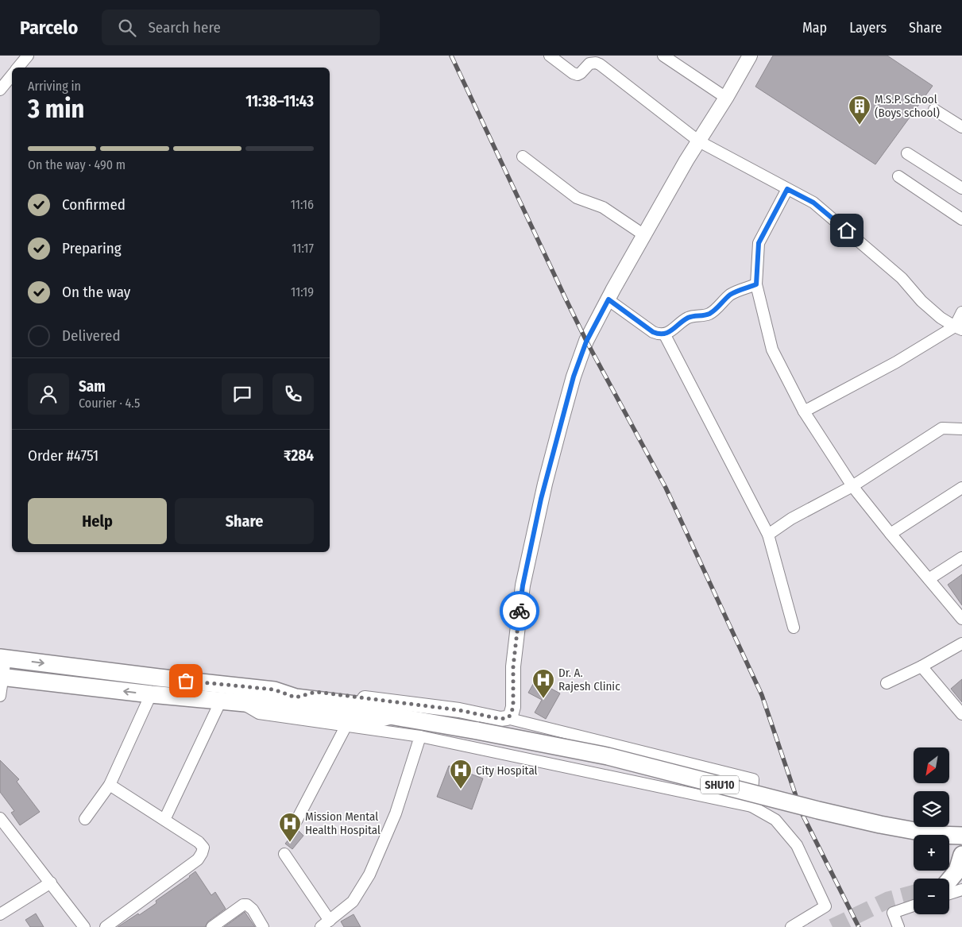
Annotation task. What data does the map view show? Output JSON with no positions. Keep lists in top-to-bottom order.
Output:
{
  "streets": {
    "main road": ["SHU10"]
  },
  "places": {
    "building": ["M.S.P. School (Boys school)"],
    "hospital": ["Dr. A. Rajesh Clinic", "City Hospital", "Mission Mental Health Hospital"]
  },
  "north": "bottom left",
  "page": {
    "header": "Parcelo",
    "search": "Search here",
    "nav": ["Map", "Layers", "Share"],
    "heading": ["3 min", "Arriving in", "11:38–11:43"],
    "panel": [
      "Sam",
      "Courier · 4.5",
      "Order #4751",
      "₹284"
    ],
    "bar": "On the way · 490 m",
    "list": [
      ["Confirmed", "11:16"],
      ["Preparing", "11:17"],
      ["On the way", "11:19"],
      "Delivered"
    ],
    "buttons": ["Help", "Share"],
    "map_buttons": ["+", "−"]
  }
}
